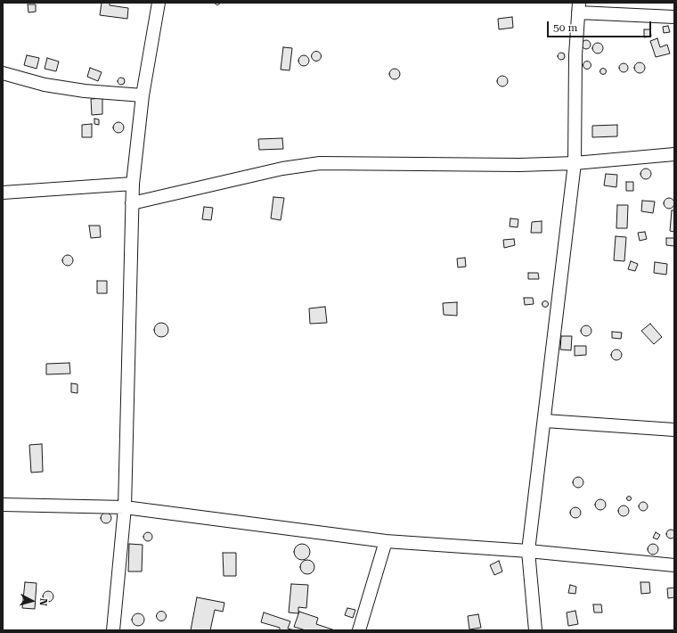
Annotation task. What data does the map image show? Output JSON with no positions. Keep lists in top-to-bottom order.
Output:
{
  "scale_bar": "50 m",
  "north": "right"
}
